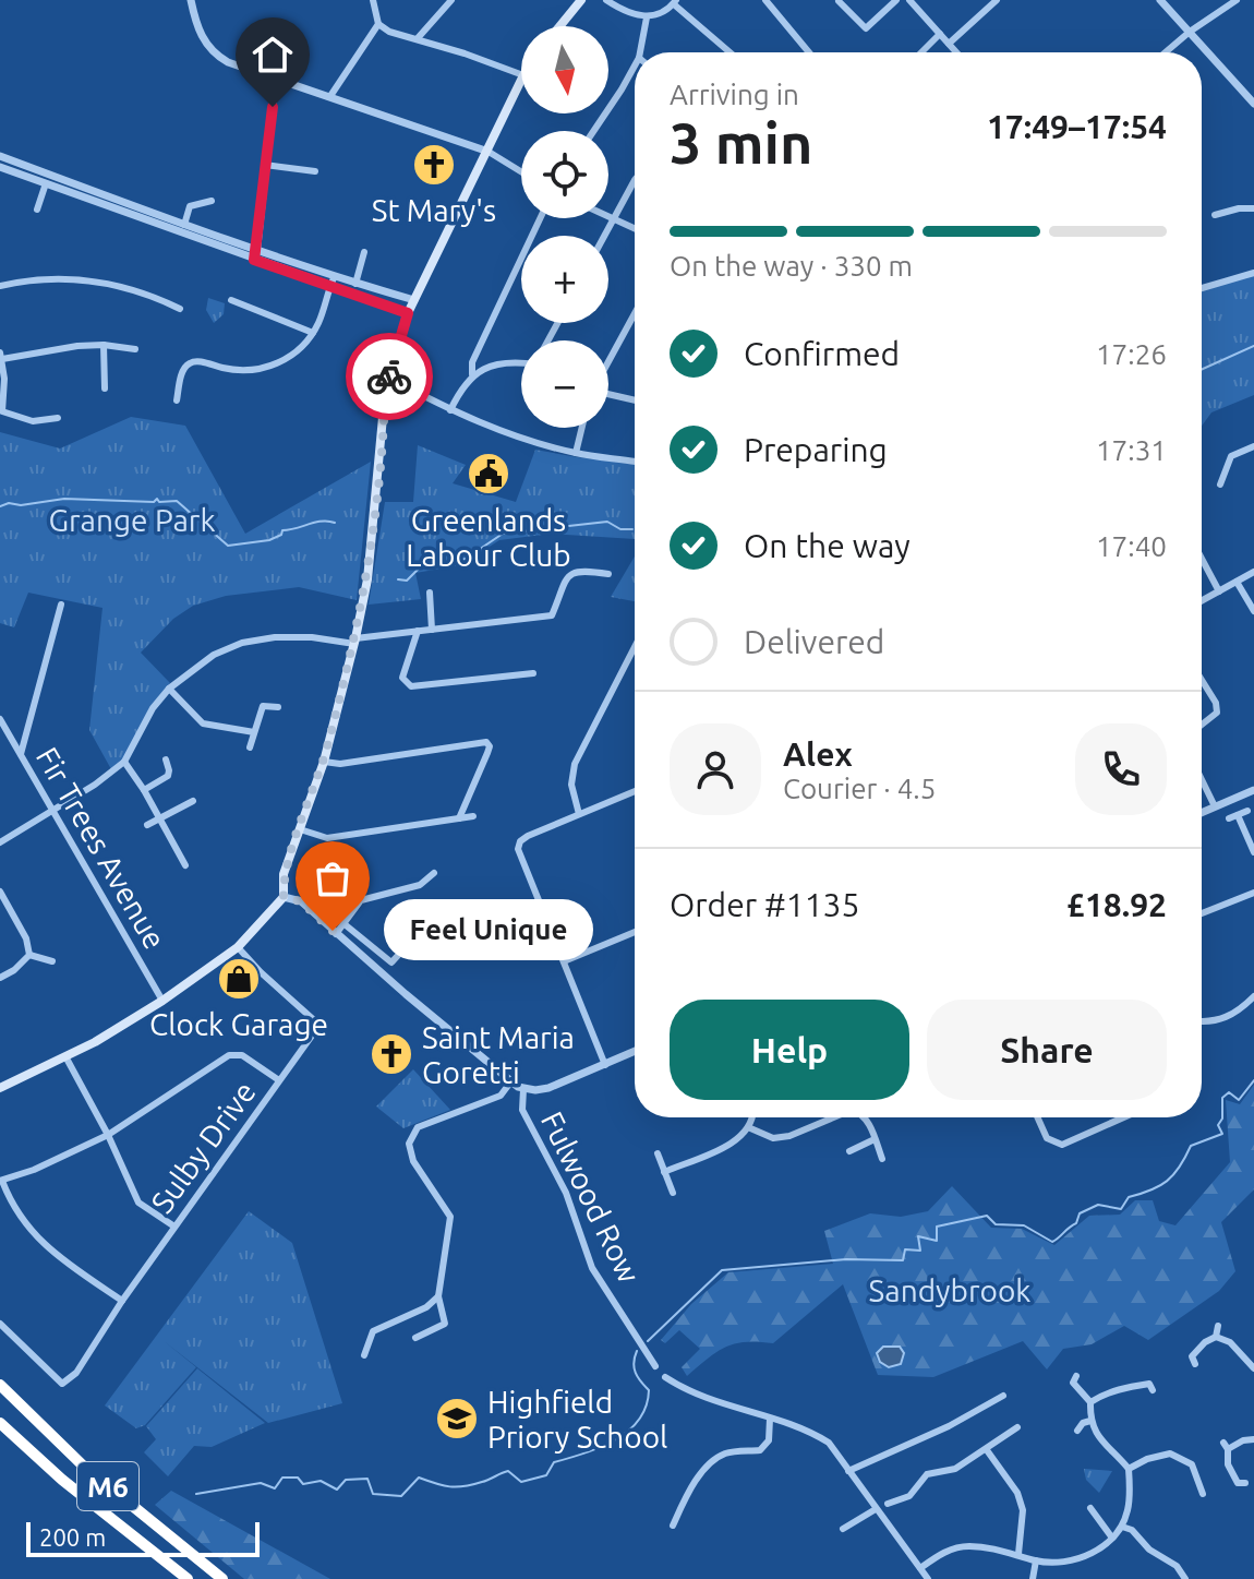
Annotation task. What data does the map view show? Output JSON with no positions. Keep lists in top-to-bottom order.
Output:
{
  "streets": {
    "highway": ["M6"],
    "street": ["Fir Trees Avenue", "Sulby Drive", "Fulwood Row"]
  },
  "parks": ["Grange Park", "Sandybrook"],
  "places": {
    "church": ["St Mary's", "Saint Maria Goretti"],
    "public building": ["Greenlands Labour Club"],
    "other": ["Feel Unique"],
    "shop": ["Clock Garage"],
    "school or university": ["Highfield Priory School"]
  },
  "scale_bar": "200 m",
  "north": "bottom",
  "page": {
    "map_buttons": ["+", "−"],
    "heading": ["3 min", "Arriving in", "17:49–17:54"],
    "panel": [
      "Alex",
      "Courier · 4.5",
      "Order #1135",
      "£18.92"
    ],
    "bar": "On the way · 330 m",
    "list": [
      ["Confirmed", "17:26"],
      ["Preparing", "17:31"],
      ["On the way", "17:40"],
      "Delivered"
    ],
    "bubble": "Feel Unique",
    "buttons": ["Help", "Share"],
    "scale": "200 m"
  }
}
